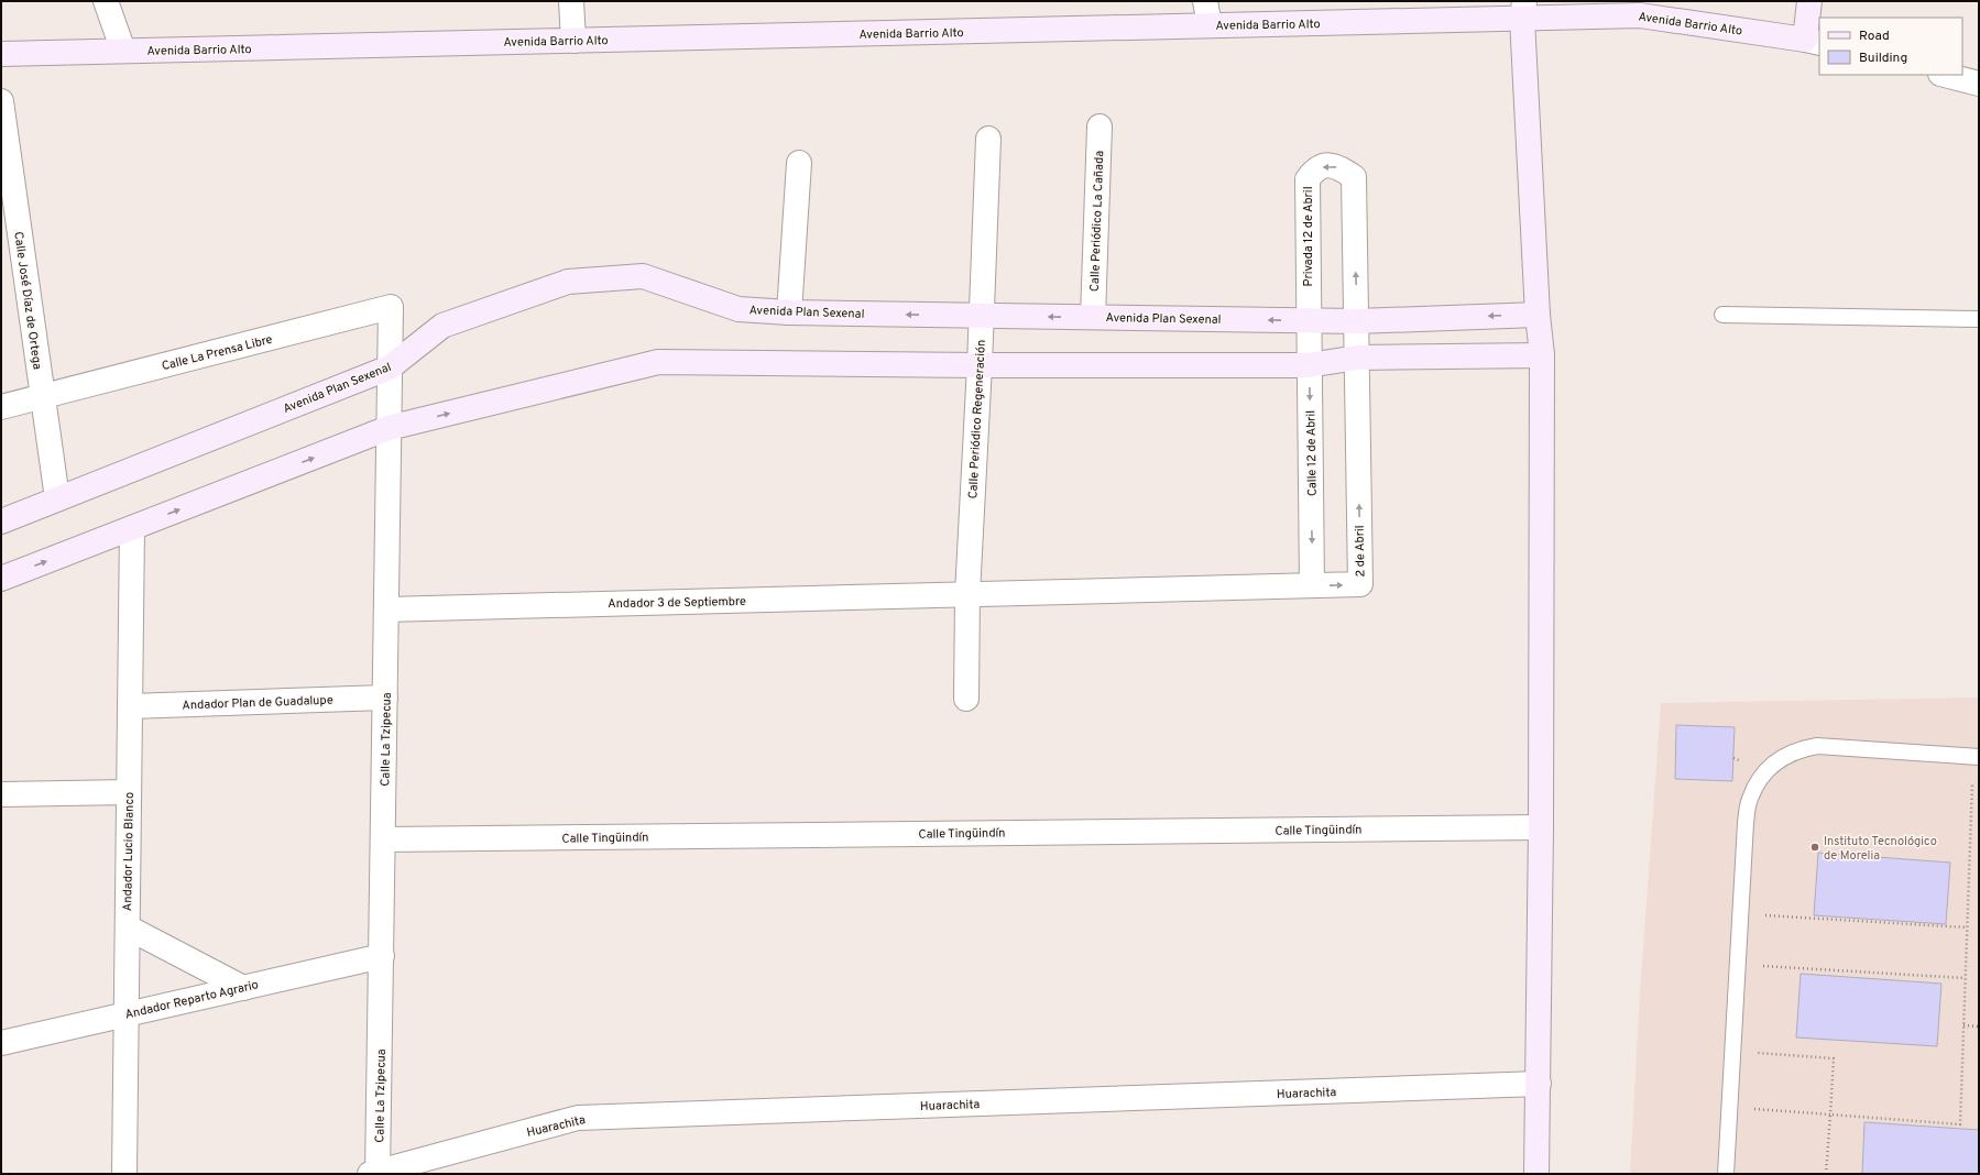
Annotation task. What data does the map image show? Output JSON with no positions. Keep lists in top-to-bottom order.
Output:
{
  "streets": {
    "street": [
      "Avenida Barrio Alto",
      "Calle Periódico La Cañada",
      "Privada 12 de Abril",
      "Calle José Díaz de Ortega",
      "Avenida Plan Sexenal",
      "Calle La Prensa Libre",
      "Calle Periódico Regeneración",
      "Calle 12 de Abril",
      "2 de Abril",
      "Andador 3 de Septiembre",
      "Andador Plan de Guadalupe",
      "Calle La Tzipecua",
      "Calle Tingüindín",
      "Andador Lucio Blanco",
      "Andador Reparto Agrario",
      "Huarachita"
    ]
  },
  "crossings": [
    ["Calle Periódico La Cañada", "Avenida Plan Sexenal"],
    ["Privada 12 de Abril", "Avenida Plan Sexenal"],
    ["Privada 12 de Abril", "Calle 12 de Abril"],
    ["Privada 12 de Abril", "2 de Abril"],
    ["Calle José Díaz de Ortega", "Avenida Plan Sexenal"],
    ["Calle José Díaz de Ortega", "Calle La Prensa Libre"],
    ["Avenida Plan Sexenal", "Calle Periódico Regeneración"],
    ["Avenida Plan Sexenal", "Calle 12 de Abril"],
    ["Avenida Plan Sexenal", "2 de Abril"],
    ["Avenida Plan Sexenal", "Calle La Tzipecua"],
    ["Calle La Prensa Libre", "Calle La Tzipecua"],
    ["Calle Periódico Regeneración", "2 de Abril"],
    ["Calle Periódico Regeneración", "Andador 3 de Septiembre"],
    ["Calle 12 de Abril", "2 de Abril"],
    ["2 de Abril", "Andador 3 de Septiembre"],
    ["Andador 3 de Septiembre", "Calle La Tzipecua"],
    ["Andador Plan de Guadalupe", "Calle La Tzipecua"],
    ["Andador Plan de Guadalupe", "Andador Lucio Blanco"],
    ["Calle La Tzipecua", "Calle Tingüindín"],
    ["Calle La Tzipecua", "Andador Reparto Agrario"],
    ["Calle La Tzipecua", "Huarachita"],
    ["Andador Lucio Blanco", "Andador Reparto Agrario"]
  ],
  "one_way": ["Calle 12 de Abril"],
  "places": ["Instituto Tecnológico de Morelia"],
  "legend": ["Road", "Building"]
}
